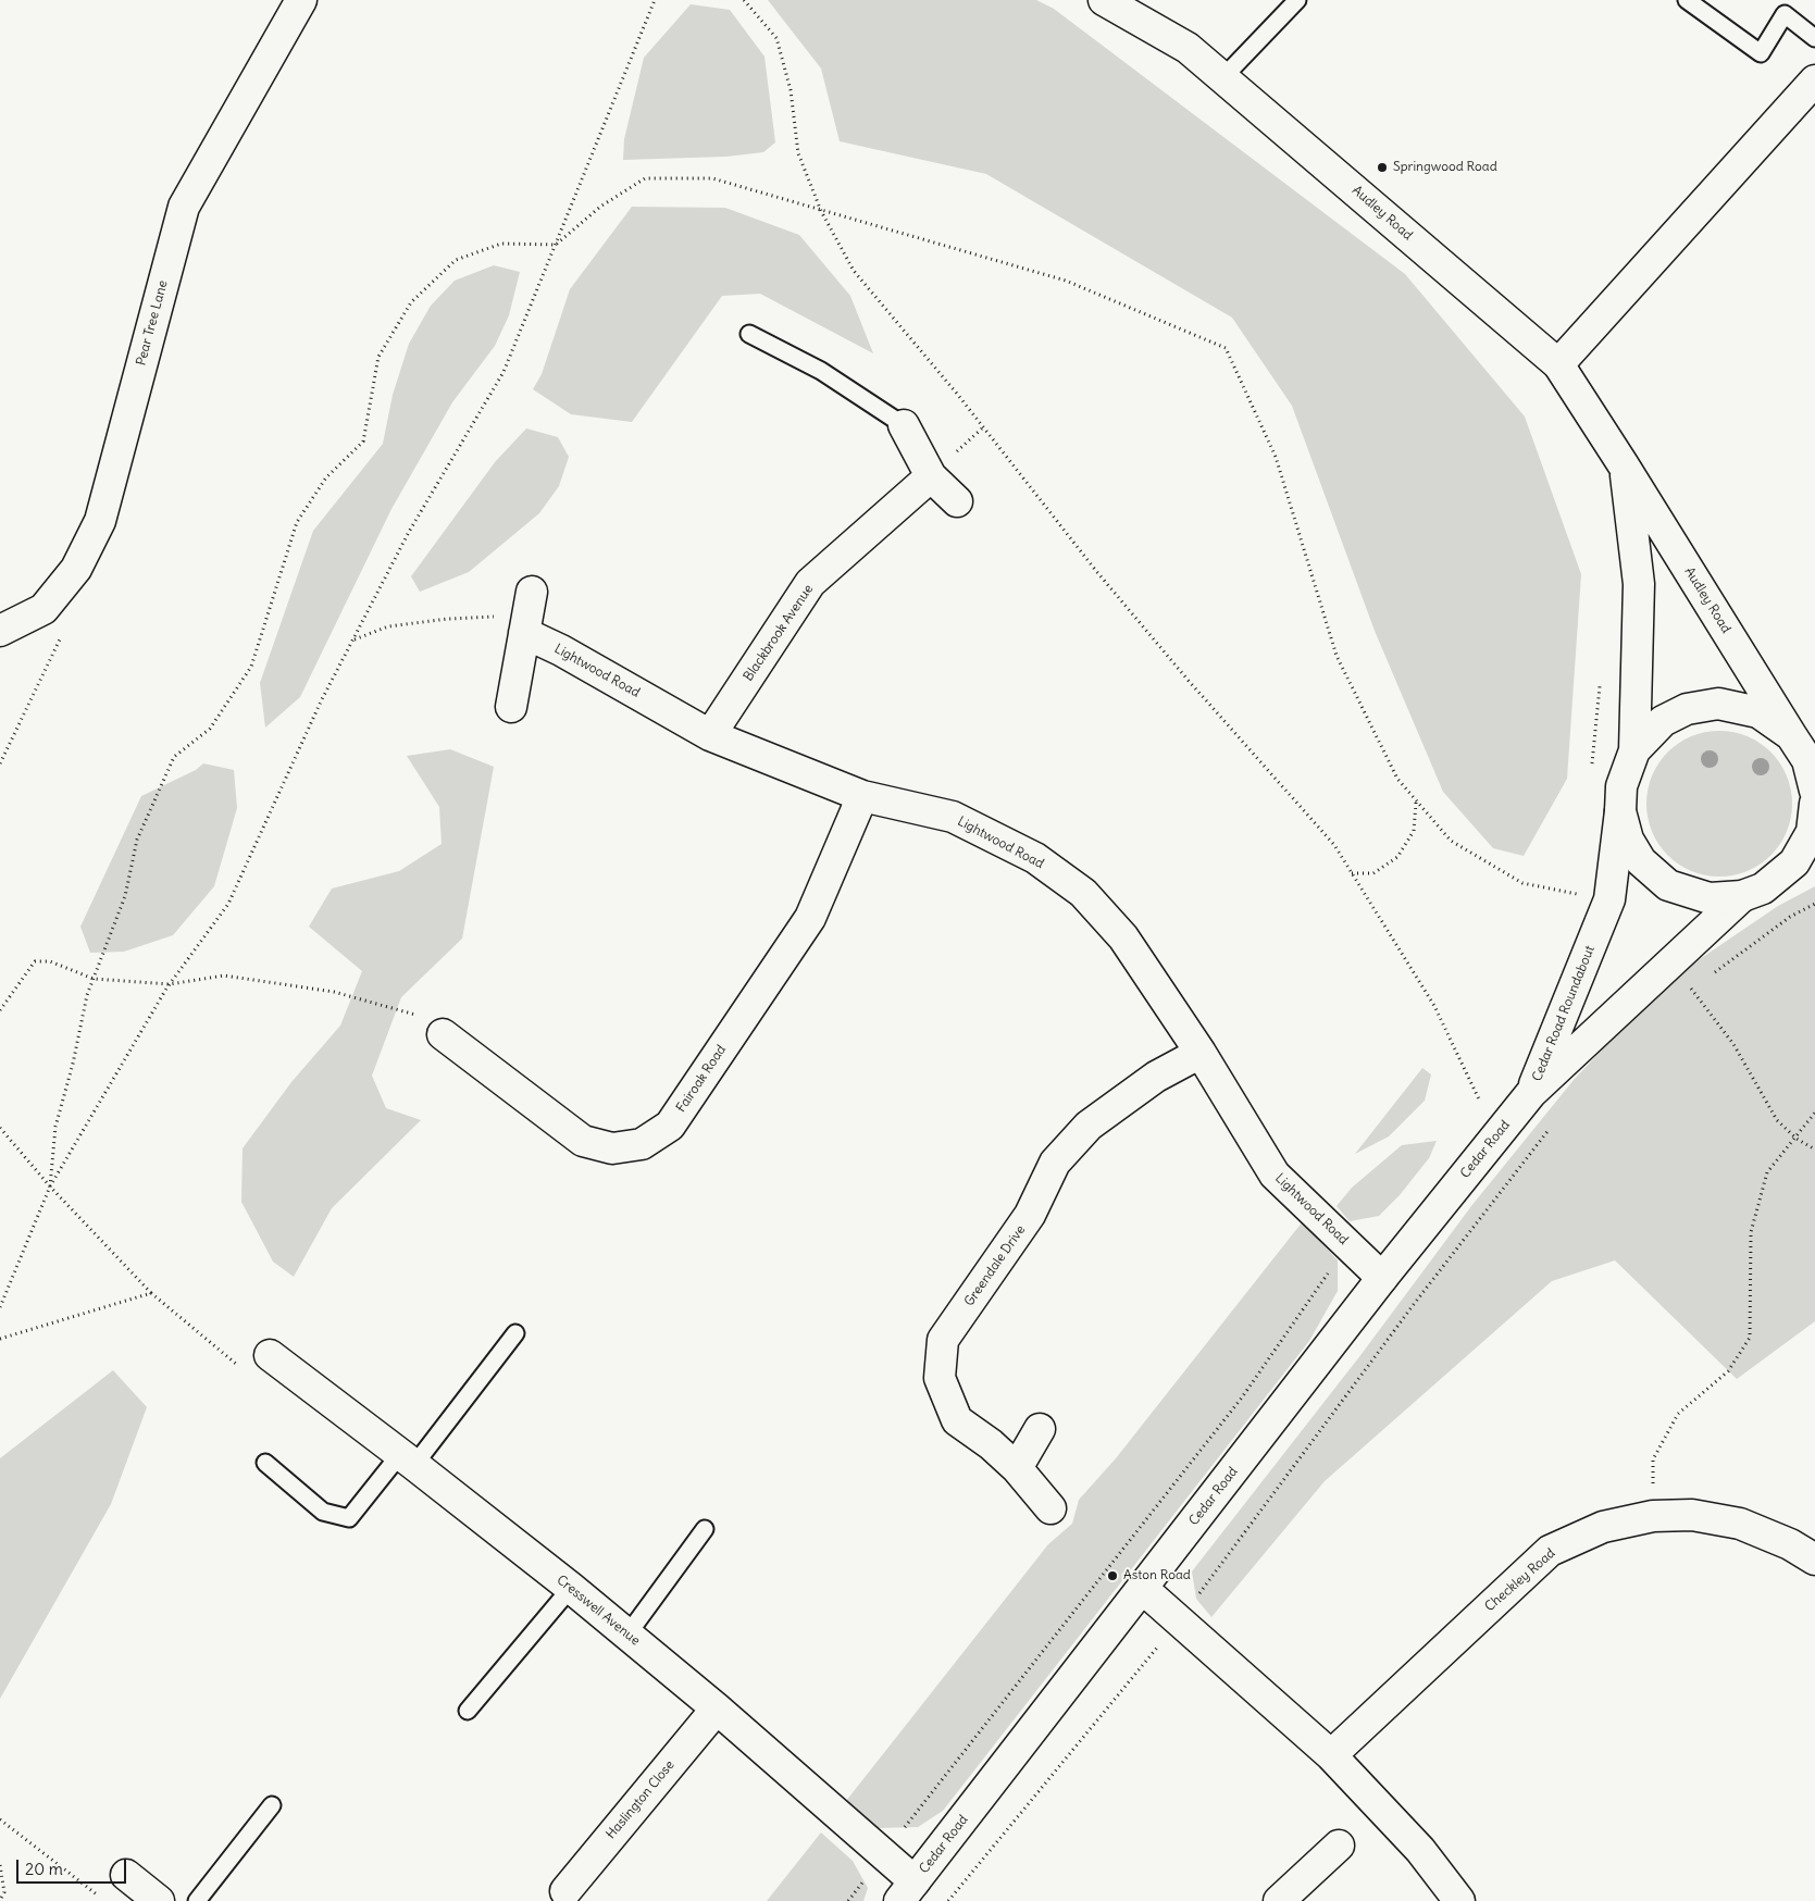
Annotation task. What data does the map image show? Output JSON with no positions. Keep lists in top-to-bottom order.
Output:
{
  "streets": {
    "street": [
      "Audley Road",
      "Pear Tree Lane",
      "Blackbrook Avenue",
      "Lightwood Road",
      "Cedar Road Roundabout",
      "Fairoak Road",
      "Cedar Road",
      "Greendale Drive",
      "Checkley Road",
      "Cresswell Avenue",
      "Haslington Close"
    ]
  },
  "crossings": [
    ["Audley Road", "Cedar Road Roundabout"],
    ["Blackbrook Avenue", "Lightwood Road"],
    ["Lightwood Road", "Fairoak Road"],
    ["Lightwood Road", "Cedar Road"],
    ["Lightwood Road", "Greendale Drive"],
    ["Cedar Road Roundabout", "Cedar Road"],
    ["Cedar Road", "Cresswell Avenue"],
    ["Cresswell Avenue", "Haslington Close"]
  ],
  "places": ["Springwood Road", "Aston Road"],
  "scale_bar": "20 m"
}
